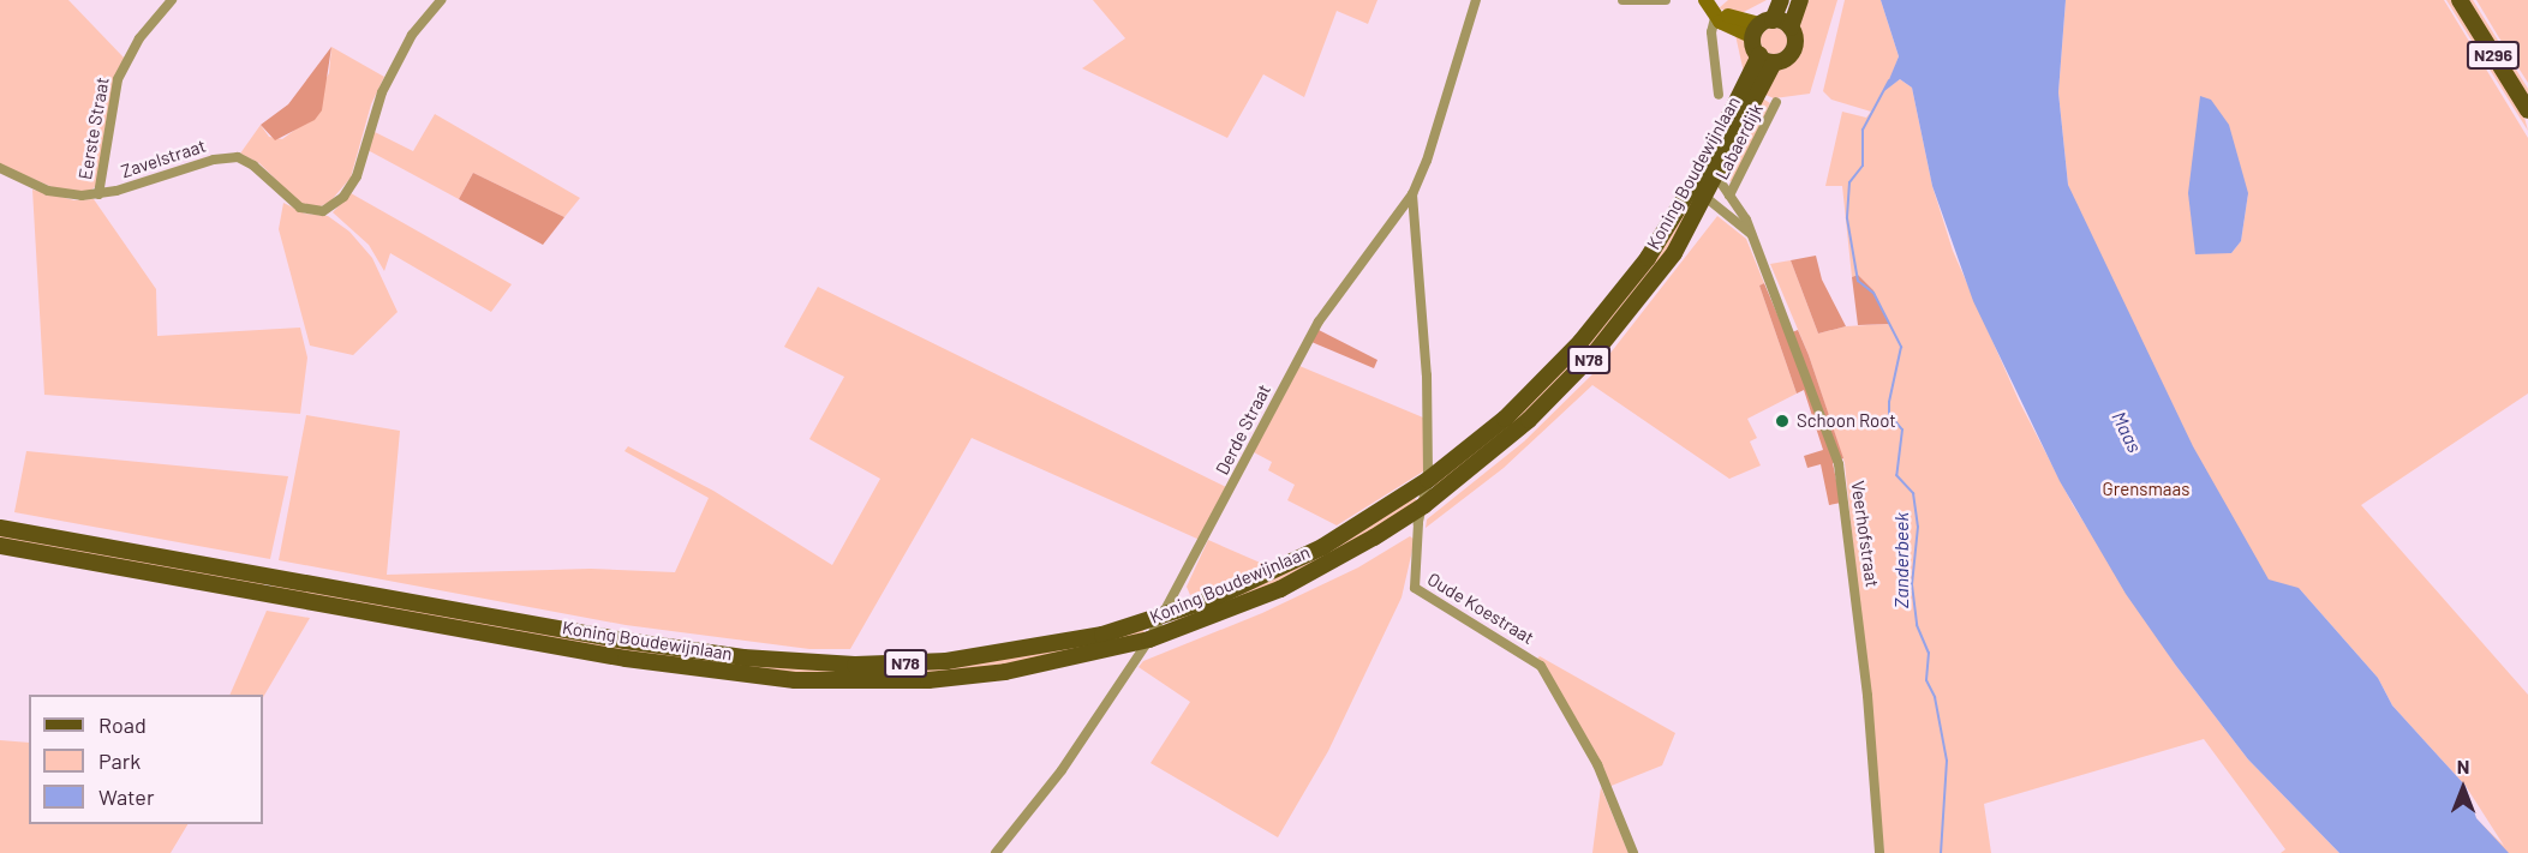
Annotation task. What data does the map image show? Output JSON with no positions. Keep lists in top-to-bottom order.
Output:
{
  "streets": {
    "main road": ["N296", "Koning Boudewijnlaan", "N78"],
    "street": [
      "Eerste Straat",
      "Labaerdijk",
      "Zavelstraat",
      "Derde Straat",
      "Veerhofstraat",
      "Oude Koestraat"
    ]
  },
  "crossings": [
    ["Eerste Straat", "Zavelstraat"],
    ["Labaerdijk", "Veerhofstraat"],
    ["Koning Boudewijnlaan", "N78"],
    ["Koning Boudewijnlaan", "Derde Straat"],
    ["Koning Boudewijnlaan", "Veerhofstraat"],
    ["Koning Boudewijnlaan", "Oude Koestraat"],
    ["Derde Straat", "Oude Koestraat"]
  ],
  "water": ["Maas", "Zanderbeek"],
  "parks": ["Grensmaas"],
  "places": ["Schoon Root"],
  "legend": ["Road", "Park", "Water"],
  "north": "top"
}
